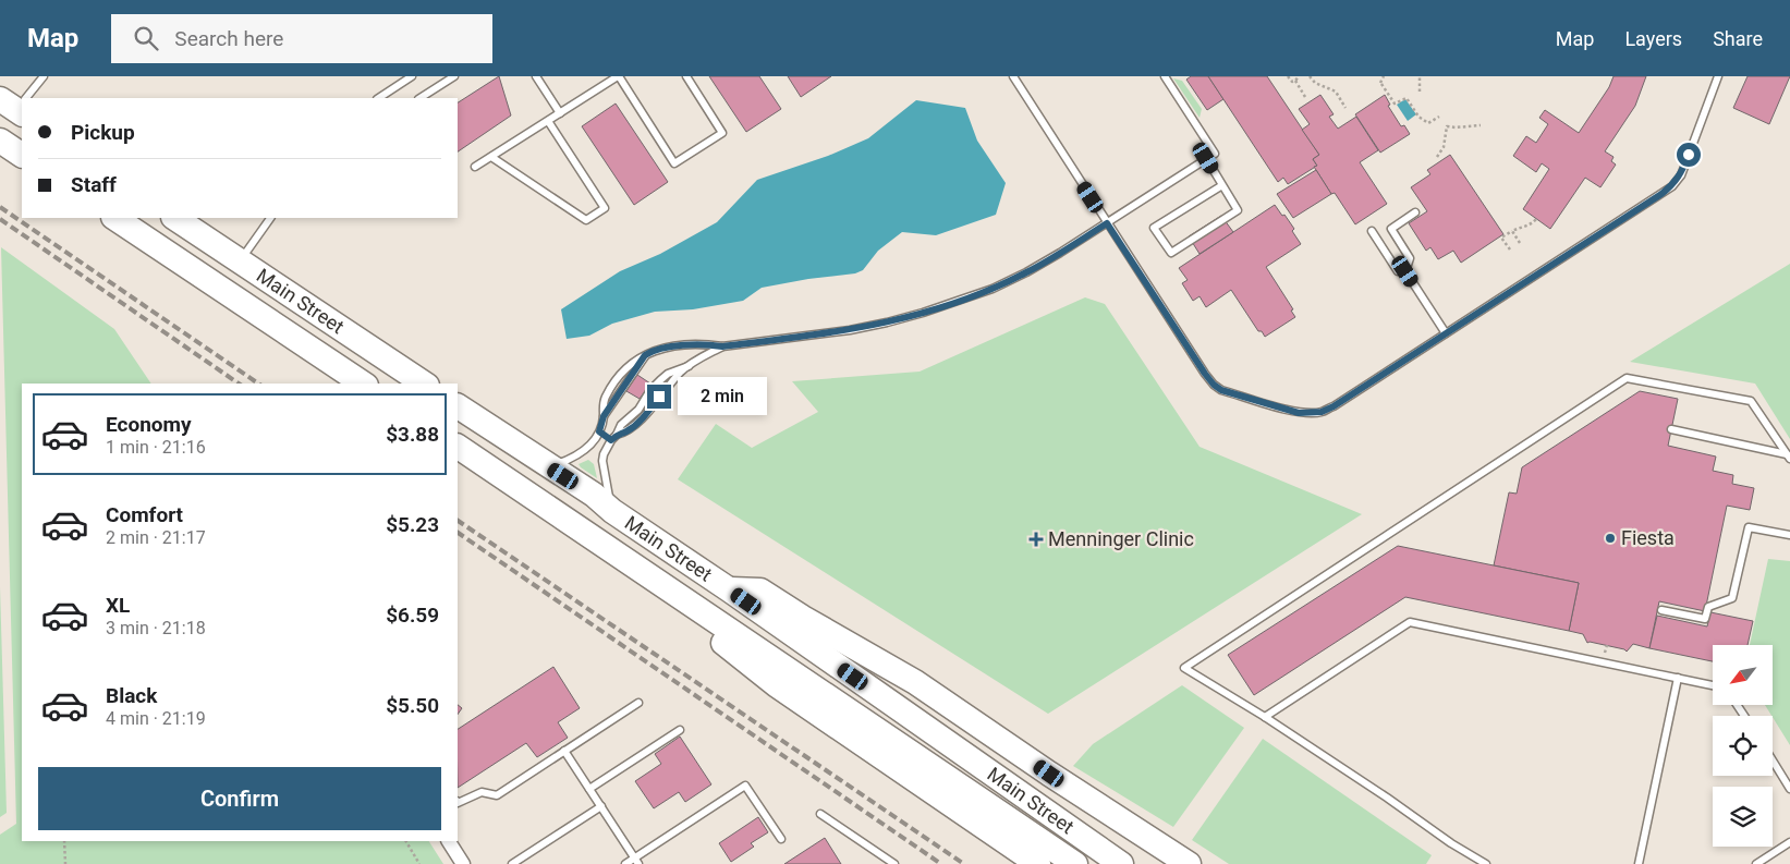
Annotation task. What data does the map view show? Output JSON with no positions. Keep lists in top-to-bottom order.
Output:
{
  "streets": {
    "highway": ["Main Street"]
  },
  "places": {
    "other": ["Fiesta"],
    "health": ["Menninger Clinic"]
  },
  "north": "bottom left",
  "page": {
    "header": "Map",
    "search": "Search here",
    "nav": ["Map", "Layers", "Share"],
    "banner": ["Pickup", "Staff"],
    "bubble": "2 min",
    "list": [
      {
        "name": "Economy",
        "note": "1 min · 21:16",
        "value": "$3.88"
      },
      {
        "name": "Comfort",
        "note": "2 min · 21:17",
        "value": "$5.23"
      },
      {
        "name": "XL",
        "note": "3 min · 21:18",
        "value": "$6.59"
      },
      {
        "name": "Black",
        "note": "4 min · 21:19",
        "value": "$5.50"
      }
    ],
    "buttons": "Confirm"
  }
}
